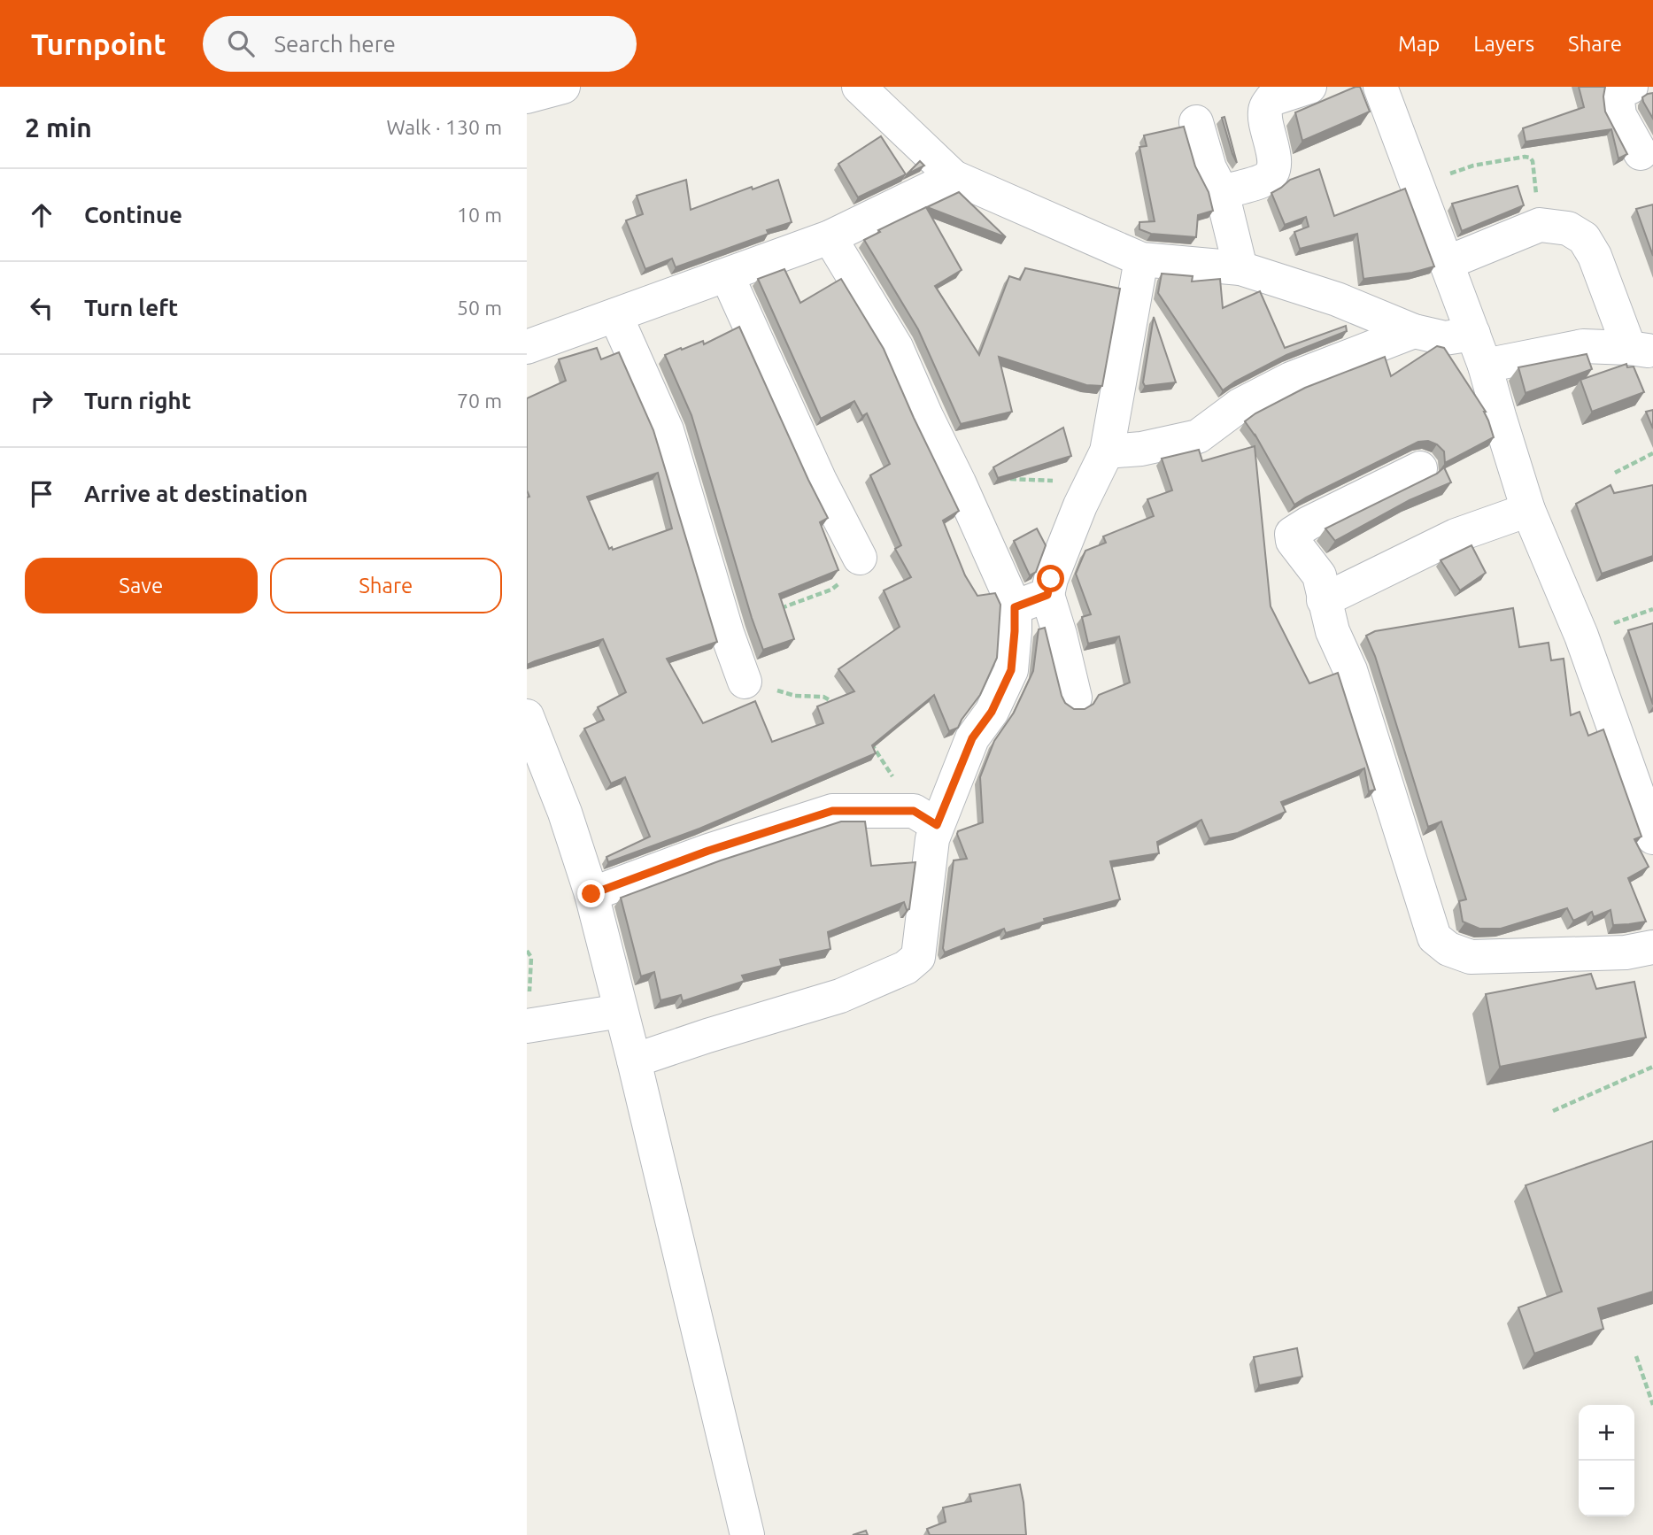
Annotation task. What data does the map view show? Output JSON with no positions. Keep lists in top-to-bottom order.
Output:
{
  "page": {
    "header": "Turnpoint",
    "search": "Search here",
    "nav": ["Map", "Layers", "Share"],
    "heading": ["2 min", "Walk · 130 m"],
    "list": [
      ["Continue", "10 m"],
      ["Turn left", "50 m"],
      ["Turn right", "70 m"],
      "Arrive at destination"
    ],
    "buttons": ["Save", "Share"],
    "map_buttons": ["+", "−"]
  }
}
